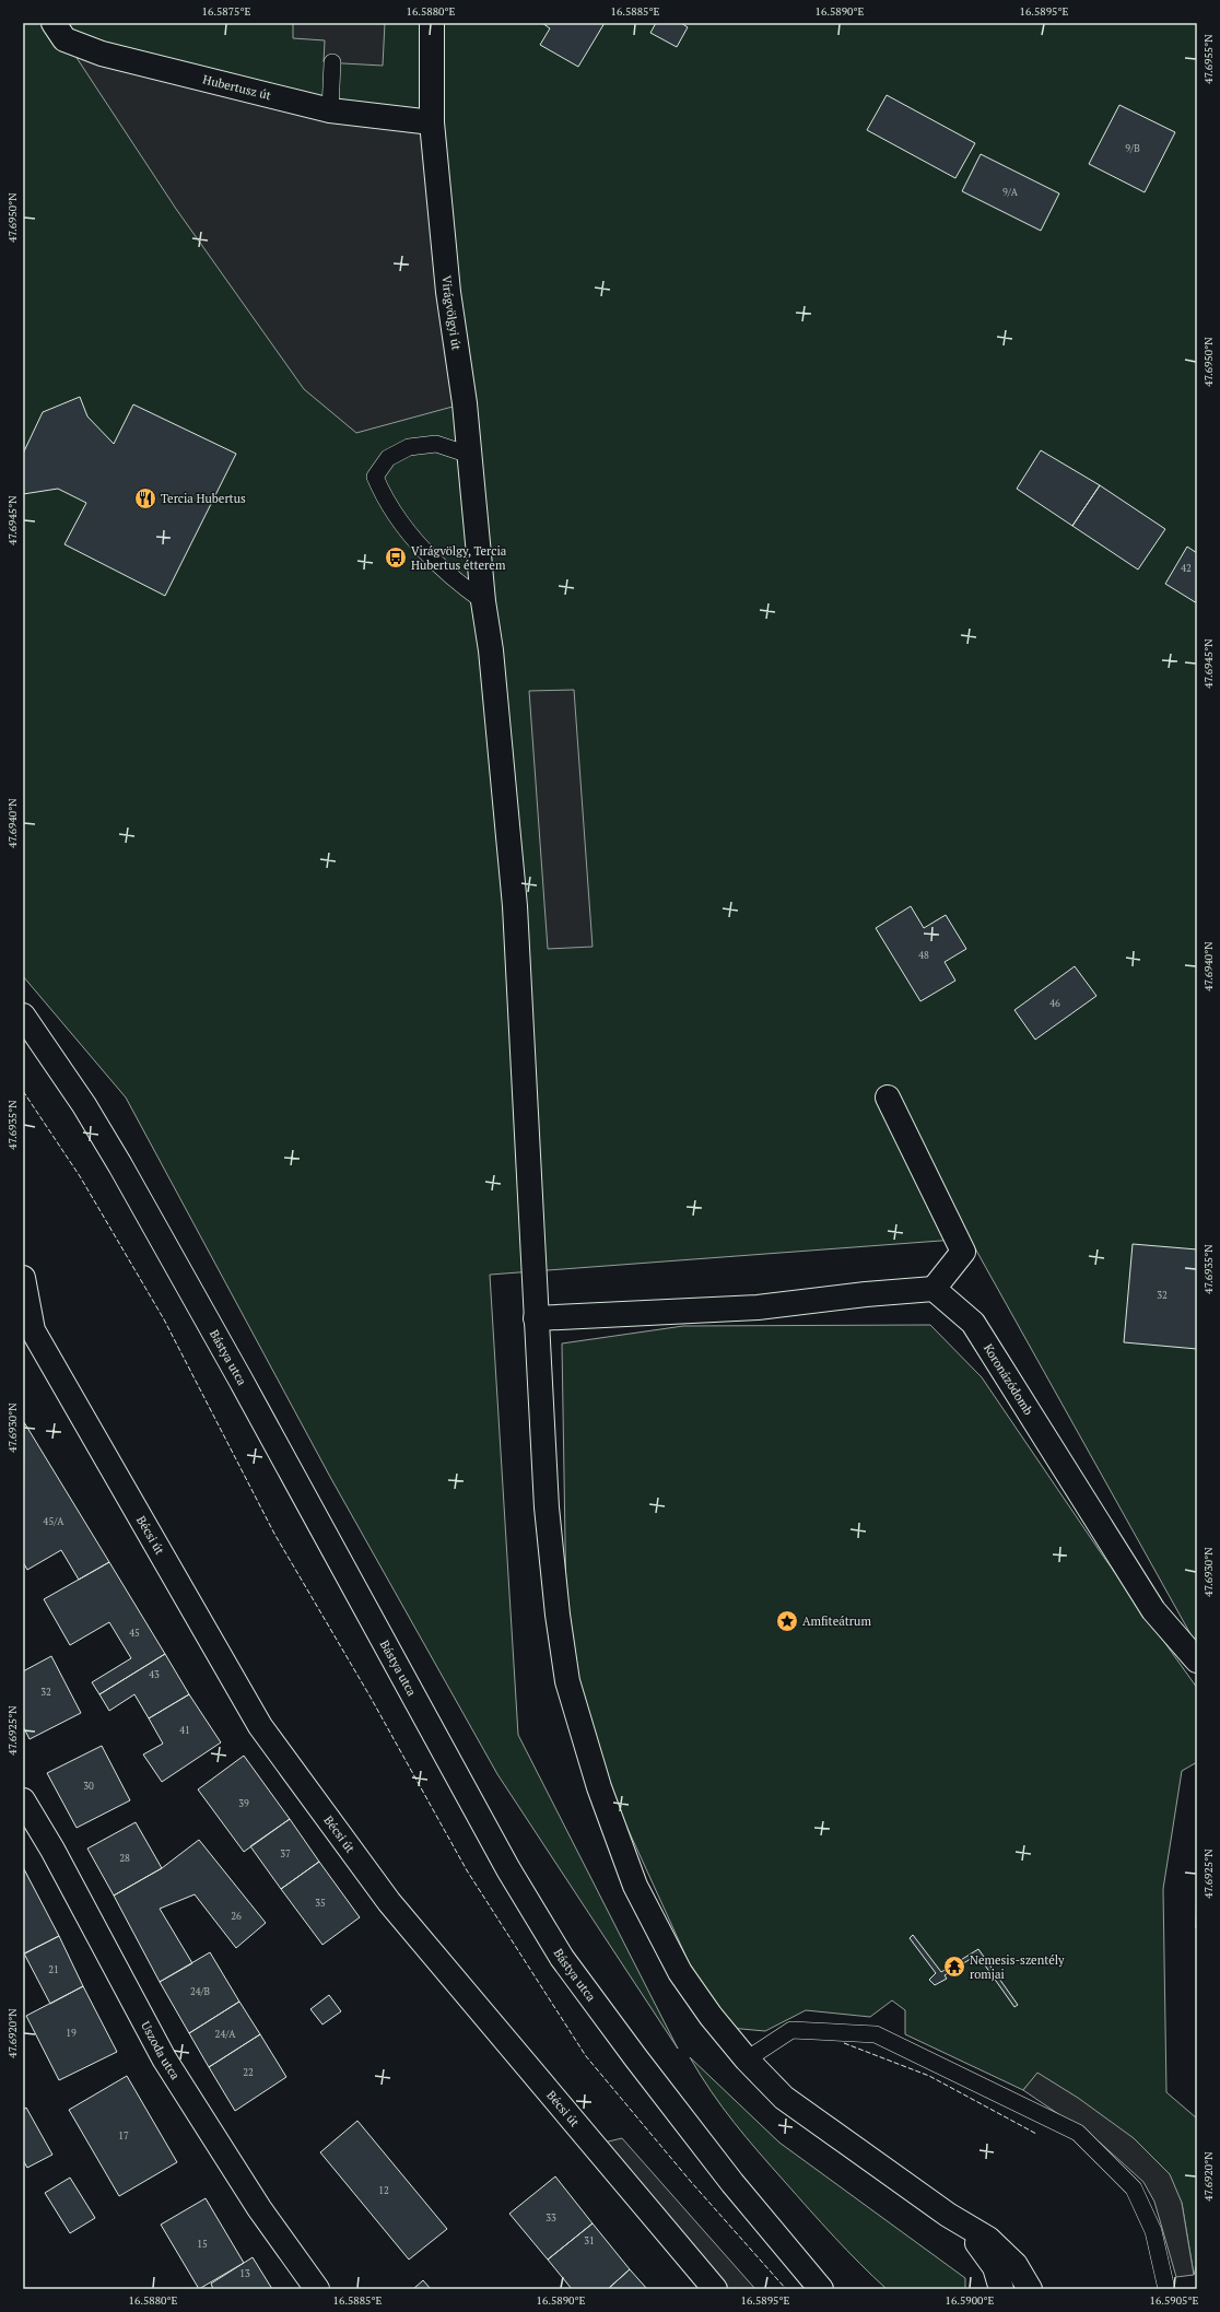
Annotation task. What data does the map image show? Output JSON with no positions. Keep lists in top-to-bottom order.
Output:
{
  "streets": {
    "street": [
      "Hubertusz út",
      "Virágvölgyi út",
      "Bástya utca",
      "Koronázódomb",
      "Bécsi út",
      "Uszoda utca"
    ]
  },
  "crossings": [
    ["Hubertusz út", "Virágvölgyi út"]
  ],
  "places": {
    "restaurant": ["Tercia Hubertus"],
    "bus stop": ["Virágvölgy, Tercia Hubertus étterem"],
    "place": ["Amfiteátrum"],
    "temple": ["Nemesis-szentély romjai"]
  },
  "house_numbers": [
    "9/B",
    "9/A",
    "42",
    "48",
    "46",
    "32",
    "45/A",
    "45",
    "43",
    "32",
    "41",
    "30",
    "39",
    "37",
    "28",
    "35",
    "26",
    "21",
    "24/B",
    "19",
    "24/A",
    "22",
    "17",
    "12",
    "33",
    "31",
    "15",
    "13"
  ],
  "coordinates": [
    "16.5875°E",
    "16.5880°E",
    "16.5885°E",
    "16.5890°E",
    "16.5895°E",
    "47.6955°N",
    "47.6950°N",
    "47.6945°N",
    "47.6940°N",
    "47.6935°N",
    "47.6930°N",
    "47.6925°N",
    "47.6920°N",
    "16.5900°E",
    "16.5905°E"
  ]
}
